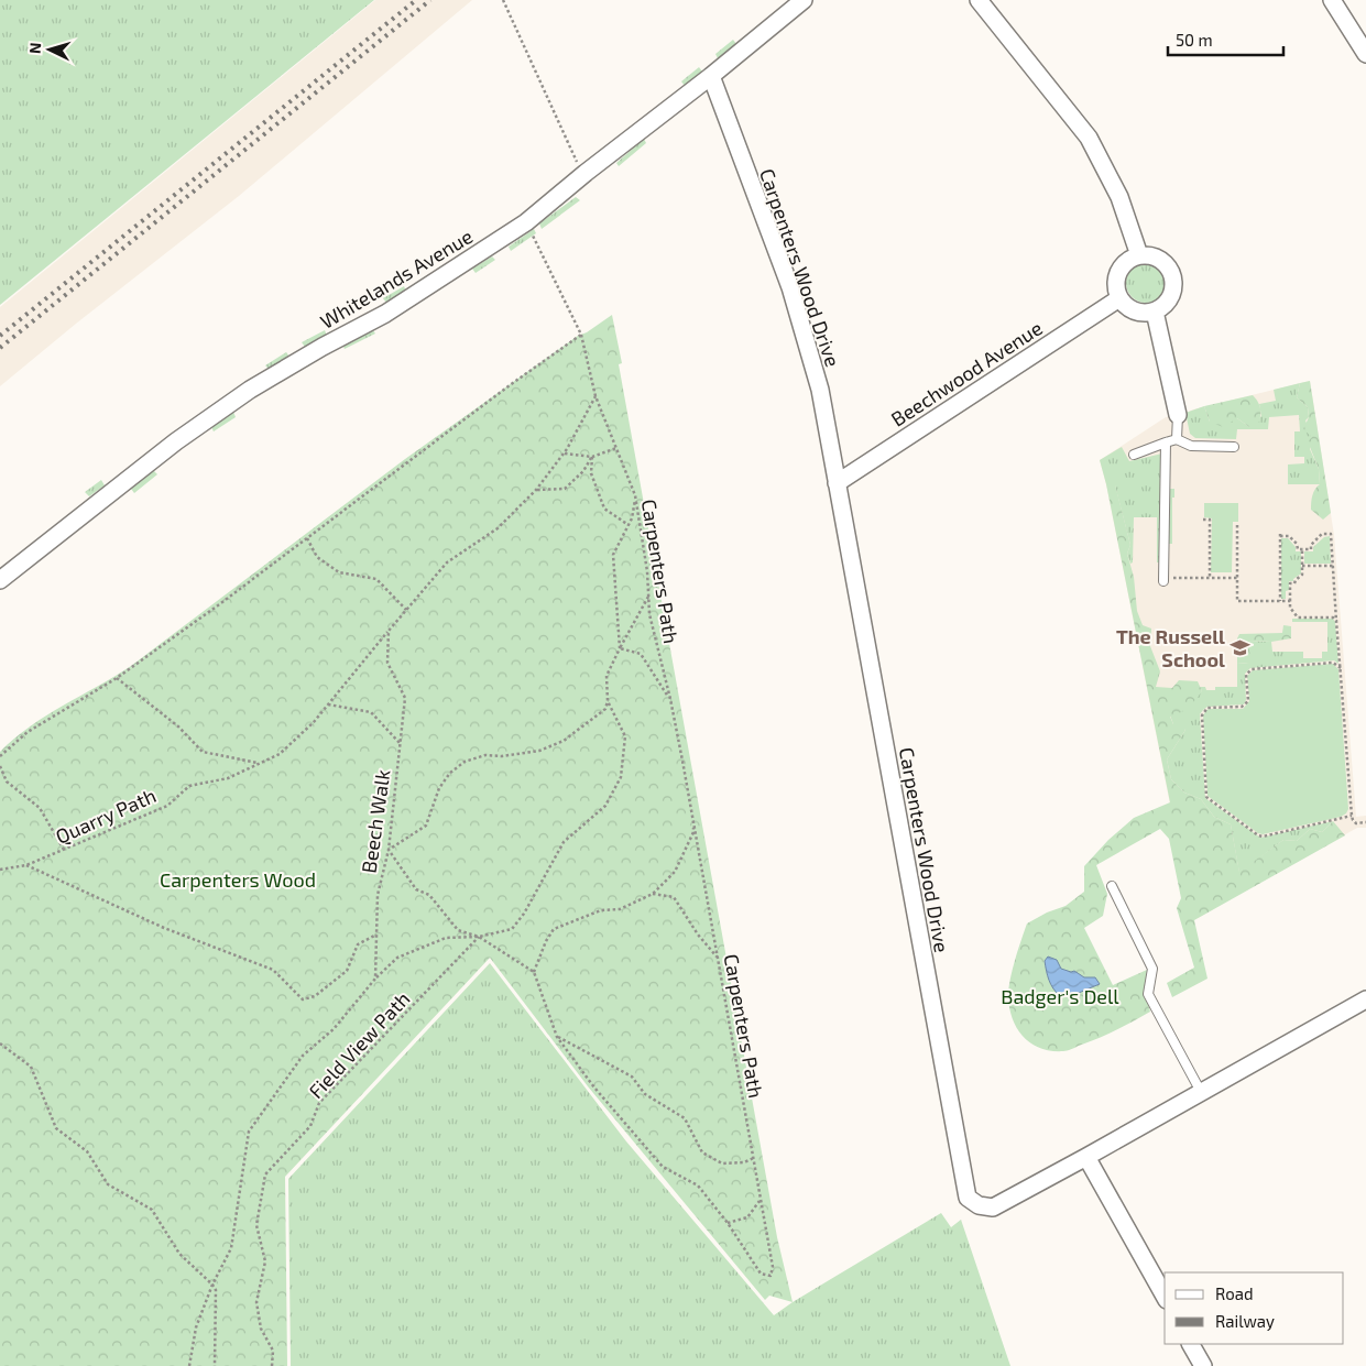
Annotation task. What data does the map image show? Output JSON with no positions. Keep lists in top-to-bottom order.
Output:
{
  "streets": {
    "street": ["Carpenters Wood Drive", "Whitelands Avenue", "Beechwood Avenue"],
    "path": [
      "Carpenters Path",
      "Quarry Path",
      "Beech Walk",
      "Field View Path"
    ]
  },
  "crossings": [
    ["Carpenters Wood Drive", "Whitelands Avenue"],
    ["Carpenters Wood Drive", "Beechwood Avenue"],
    ["Whitelands Avenue", "Carpenters Path"],
    ["Quarry Path", "Beech Walk"]
  ],
  "parks": ["Carpenters Wood", "Badger's Dell"],
  "places": {
    "school or university": ["The Russell School"]
  },
  "legend": ["Road", "Railway"],
  "scale_bar": "50 m",
  "north": "left"
}
